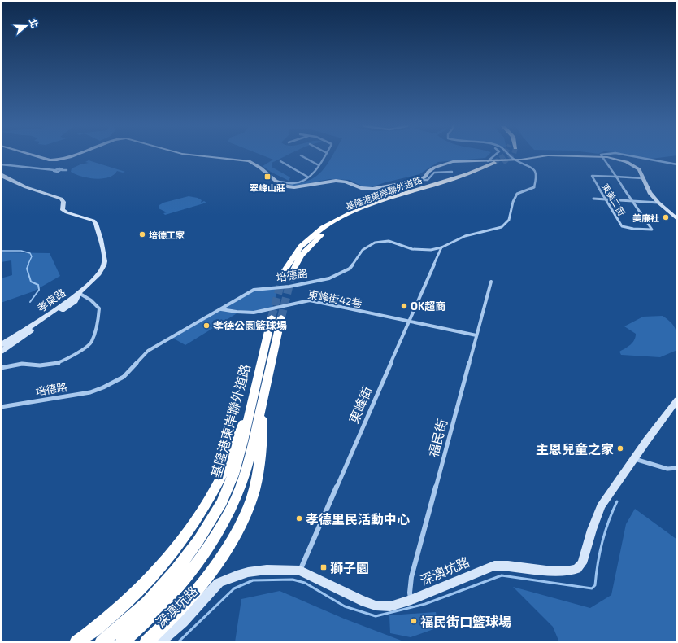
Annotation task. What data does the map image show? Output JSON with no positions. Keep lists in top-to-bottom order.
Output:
{
  "streets": {
    "highway": ["基隆港東岸聯外道路"],
    "street": [
      "東美二街",
      "培德路",
      "東峰街42巷",
      "孝東路",
      "東峰街",
      "福民街",
      "深澳坑路"
    ]
  },
  "crossings": [
    ["培德路", "東峰街42巷"],
    ["培德路", "東峰街"],
    ["東峰街42巷", "東峰街"],
    ["東峰街42巷", "福民街"],
    ["東峰街", "深澳坑路"],
    ["福民街", "深澳坑路"]
  ],
  "places": {
    "transit": ["翠峰山莊", "獅子園"],
    "other": [
      "美廉社",
      "培德工家",
      "OK超商",
      "孝德公園籃球場",
      "主恩兒童之家",
      "孝德里民活動中心",
      "福民街口籃球場"
    ]
  },
  "north": "right"
}
